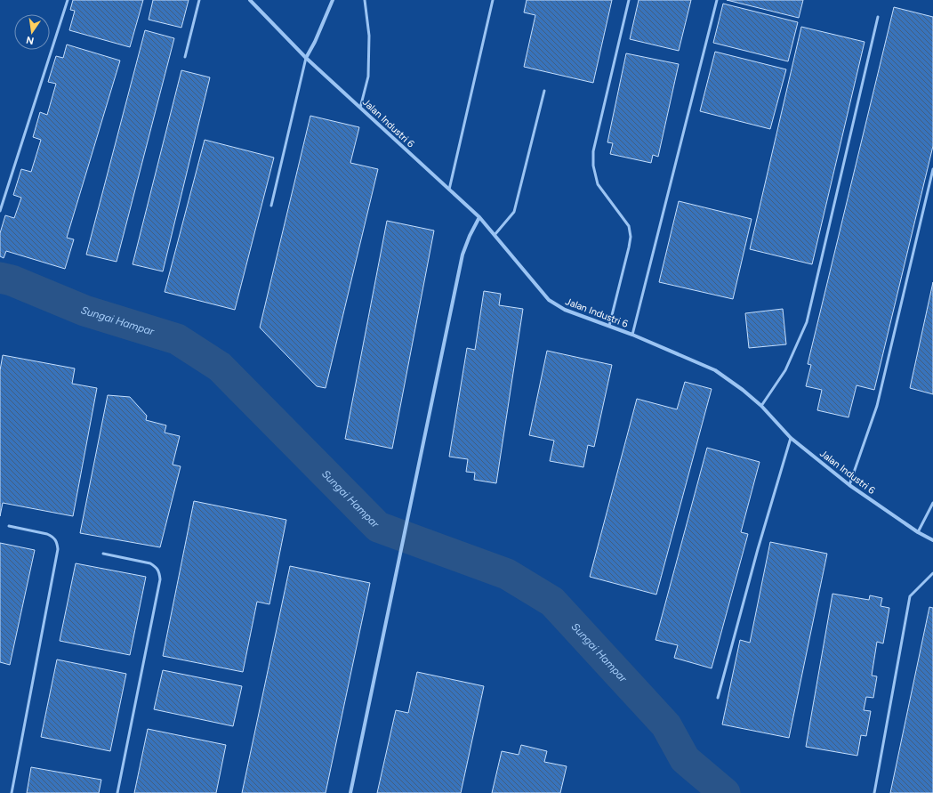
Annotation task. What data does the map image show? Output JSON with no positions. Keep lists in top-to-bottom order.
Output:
{
  "streets": {
    "street": ["Jalan Industri 6"]
  },
  "water": ["Sungai Hampar"],
  "north": "bottom"
}
